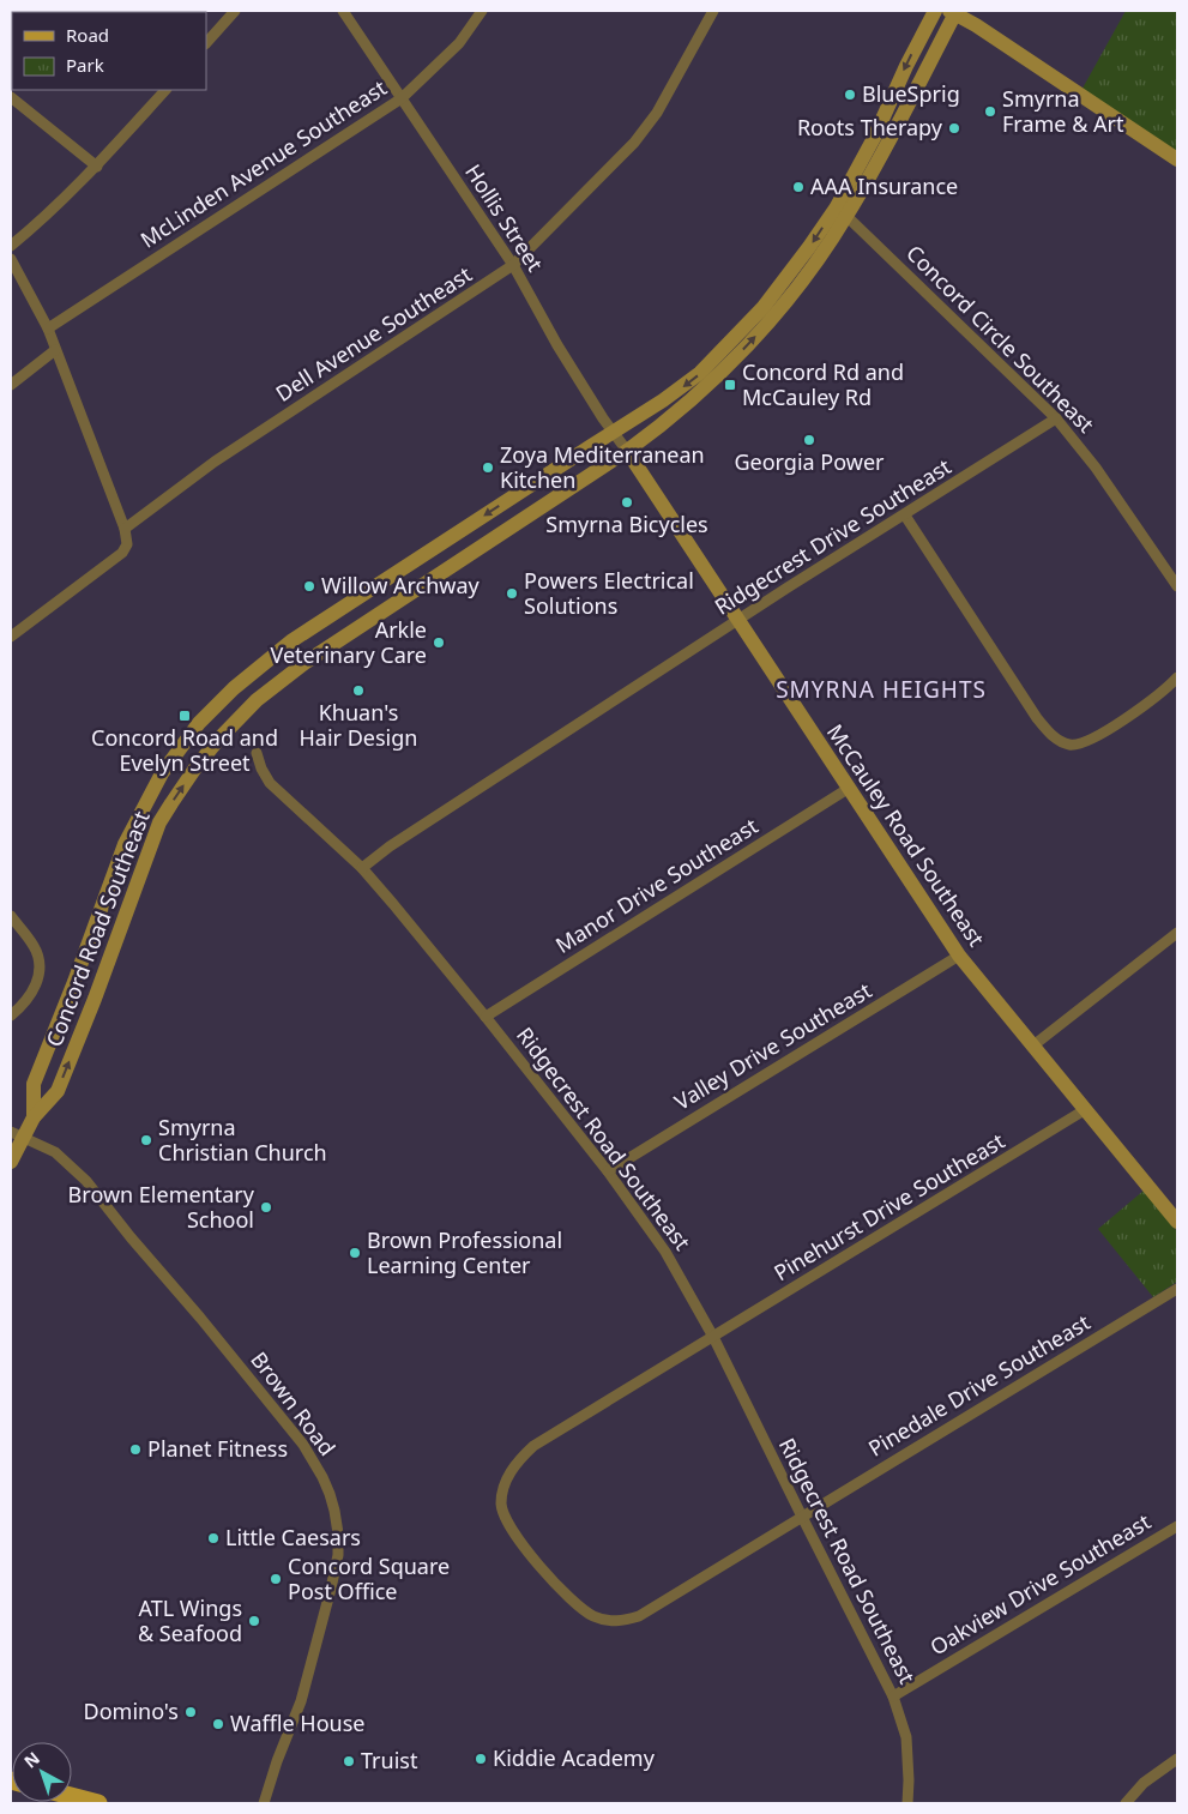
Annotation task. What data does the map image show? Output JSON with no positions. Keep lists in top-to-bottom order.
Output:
{
  "streets": {
    "main road": ["McCauley Road Southeast", "Concord Road Southeast"],
    "street": [
      "McLinden Avenue Southeast",
      "Hollis Street",
      "Dell Avenue Southeast",
      "Concord Circle Southeast",
      "Ridgecrest Drive Southeast",
      "Manor Drive Southeast",
      "Valley Drive Southeast",
      "Ridgecrest Road Southeast",
      "Pinehurst Drive Southeast",
      "Pinedale Drive Southeast",
      "Brown Road",
      "Oakview Drive Southeast"
    ]
  },
  "crossings": [
    ["McLinden Avenue Southeast", "Hollis Street"],
    ["Hollis Street", "Dell Avenue Southeast"],
    ["Hollis Street", "McCauley Road Southeast"],
    ["Hollis Street", "Concord Road Southeast"],
    ["Concord Circle Southeast", "Ridgecrest Drive Southeast"],
    ["Concord Circle Southeast", "Concord Road Southeast"],
    ["Ridgecrest Drive Southeast", "McCauley Road Southeast"],
    ["Ridgecrest Drive Southeast", "Ridgecrest Road Southeast"],
    ["McCauley Road Southeast", "Manor Drive Southeast"],
    ["McCauley Road Southeast", "Concord Road Southeast"],
    ["McCauley Road Southeast", "Valley Drive Southeast"],
    ["McCauley Road Southeast", "Pinehurst Drive Southeast"],
    ["Manor Drive Southeast", "Ridgecrest Road Southeast"],
    ["Concord Road Southeast", "Brown Road"],
    ["Valley Drive Southeast", "Ridgecrest Road Southeast"],
    ["Ridgecrest Road Southeast", "Pinehurst Drive Southeast"],
    ["Ridgecrest Road Southeast", "Pinedale Drive Southeast"],
    ["Ridgecrest Road Southeast", "Oakview Drive Southeast"],
    ["Pinehurst Drive Southeast", "Pinedale Drive Southeast"]
  ],
  "districts": ["SMYRNA HEIGHTS"],
  "places": {
    "other": [
      "BlueSprig",
      "Smyrna Frame & Art",
      "Roots Therapy",
      "AAA Insurance",
      "Georgia Power",
      "Zoya Mediterranean Kitchen",
      "Smyrna Bicycles",
      "Willow Archway",
      "Powers Electrical Solutions",
      "Arkle Veterinary Care",
      "Khuan's Hair Design",
      "Smyrna Christian Church",
      "Brown Elementary School",
      "Brown Professional Learning Center",
      "Planet Fitness",
      "Little Caesars",
      "Concord Square Post Office",
      "ATL Wings & Seafood",
      "Domino's",
      "Waffle House",
      "Kiddie Academy",
      "Truist"
    ],
    "transit": ["Concord Rd and McCauley Rd", "Concord Road and Evelyn Street"]
  },
  "legend": ["Road", "Park"],
  "north": "top left"
}
